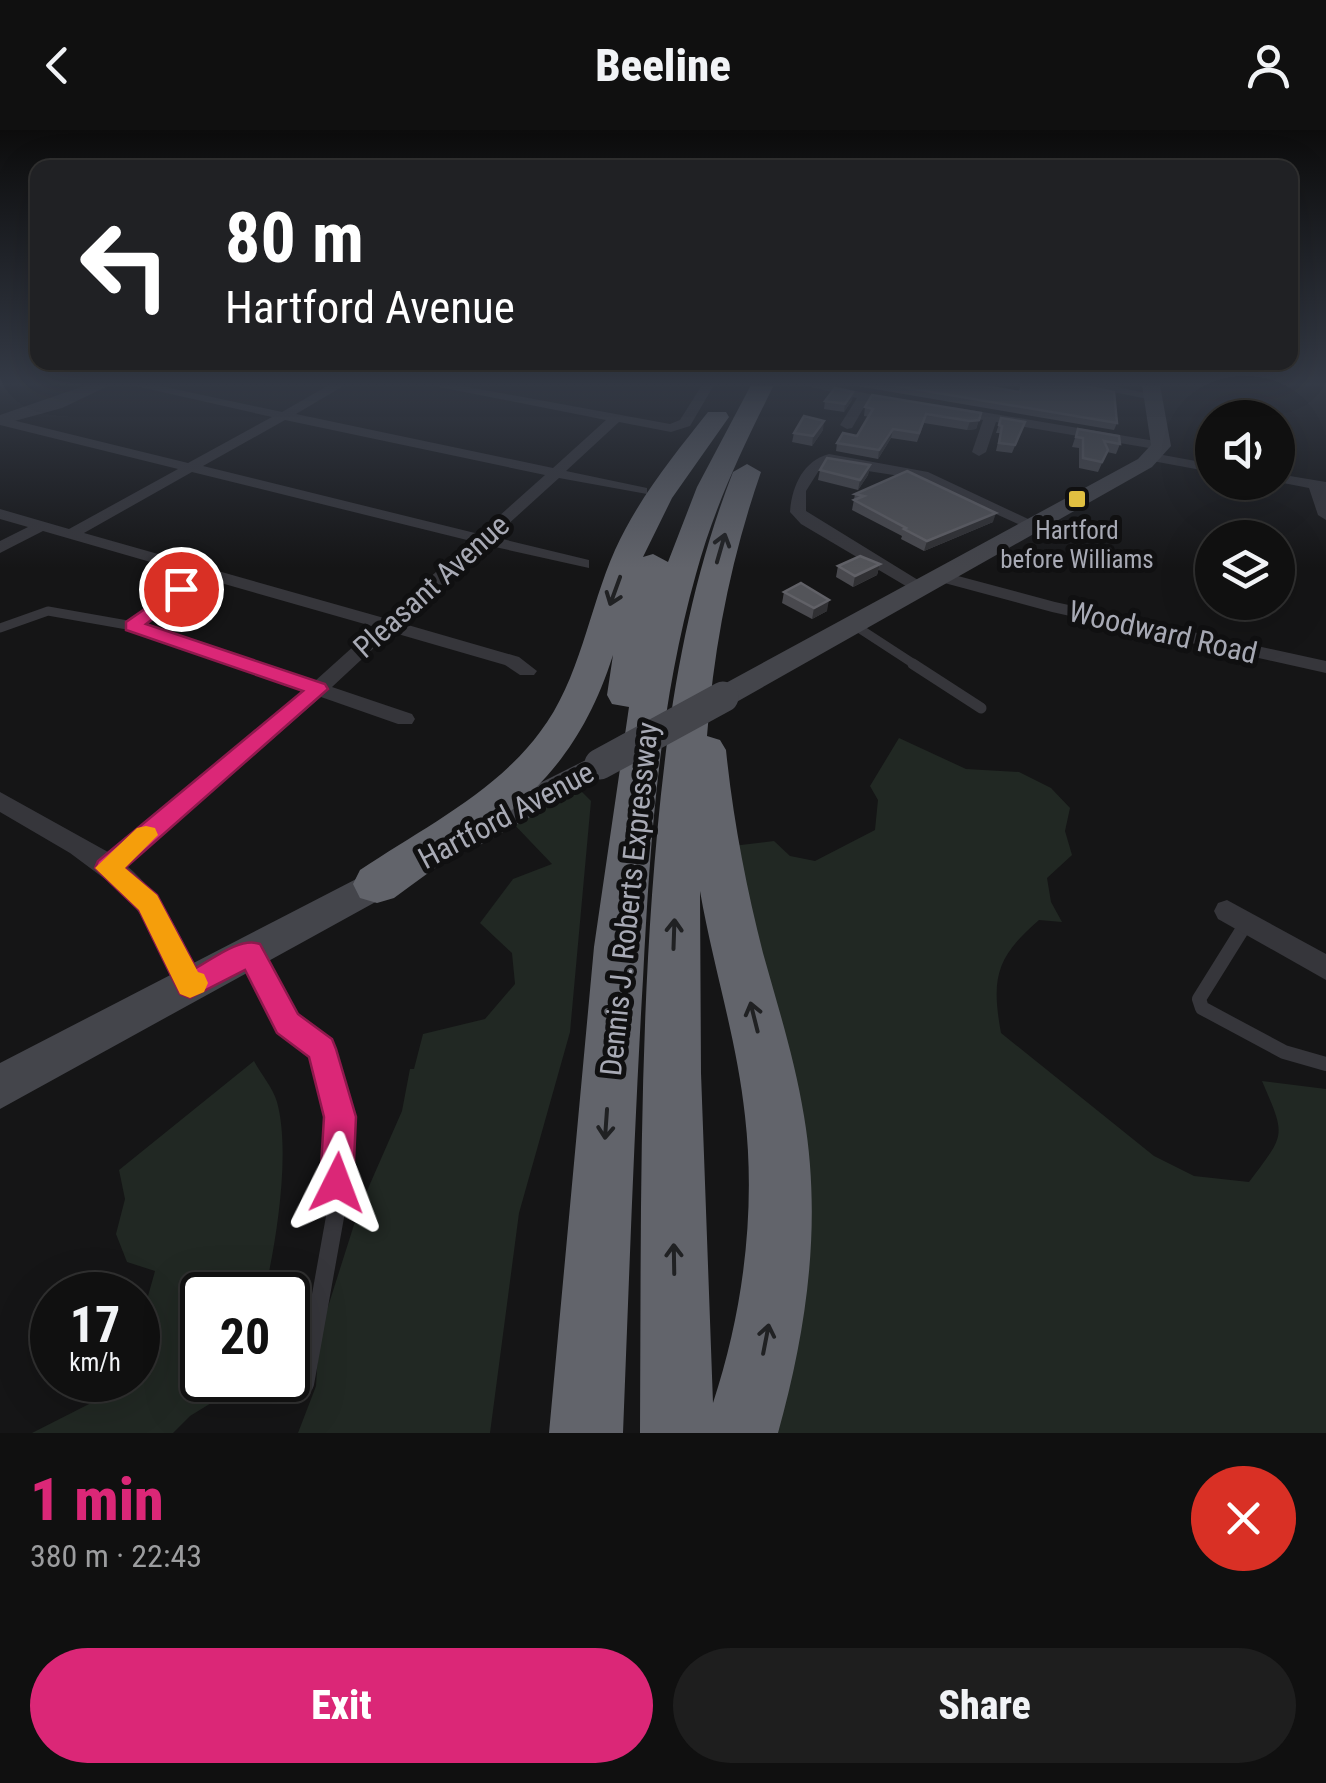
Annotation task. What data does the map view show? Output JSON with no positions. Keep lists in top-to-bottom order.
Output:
{
  "streets": {
    "highway": ["Dennis J. Roberts Expressway"],
    "main road": ["Hartford Avenue"],
    "street": ["Pleasant Avenue", "Woodward Road"]
  },
  "crossings": [
    ["Woodward Road", "Hartford Avenue"]
  ],
  "places": {
    "transit": ["Hartford before Williams"]
  },
  "page": {
    "header": "Beeline",
    "turn": ["80 m", "Hartford Avenue"],
    "speed": "17 km/h",
    "limit": "20",
    "heading": ["1 min", "380 m · 22:43"],
    "buttons": ["Exit", "Share"]
  }
}
